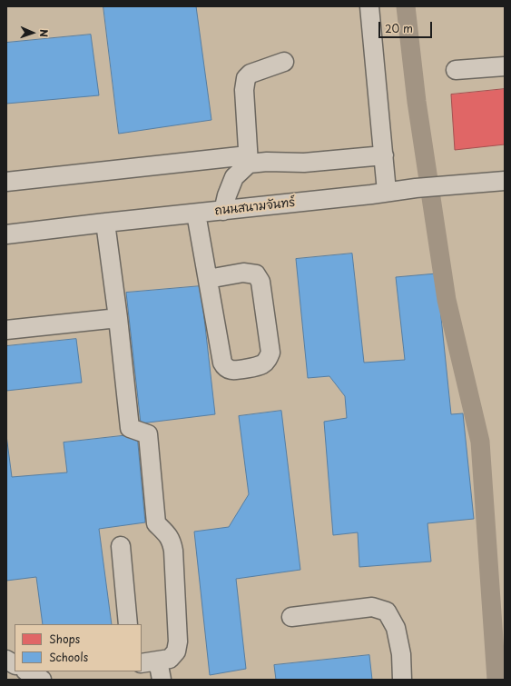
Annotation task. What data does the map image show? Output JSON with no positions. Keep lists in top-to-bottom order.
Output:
{
  "streets": {
    "street": ["ถนนสนามจันทร์"]
  },
  "legend": ["Shops", "Schools"],
  "scale_bar": "20 m",
  "north": "right"
}
